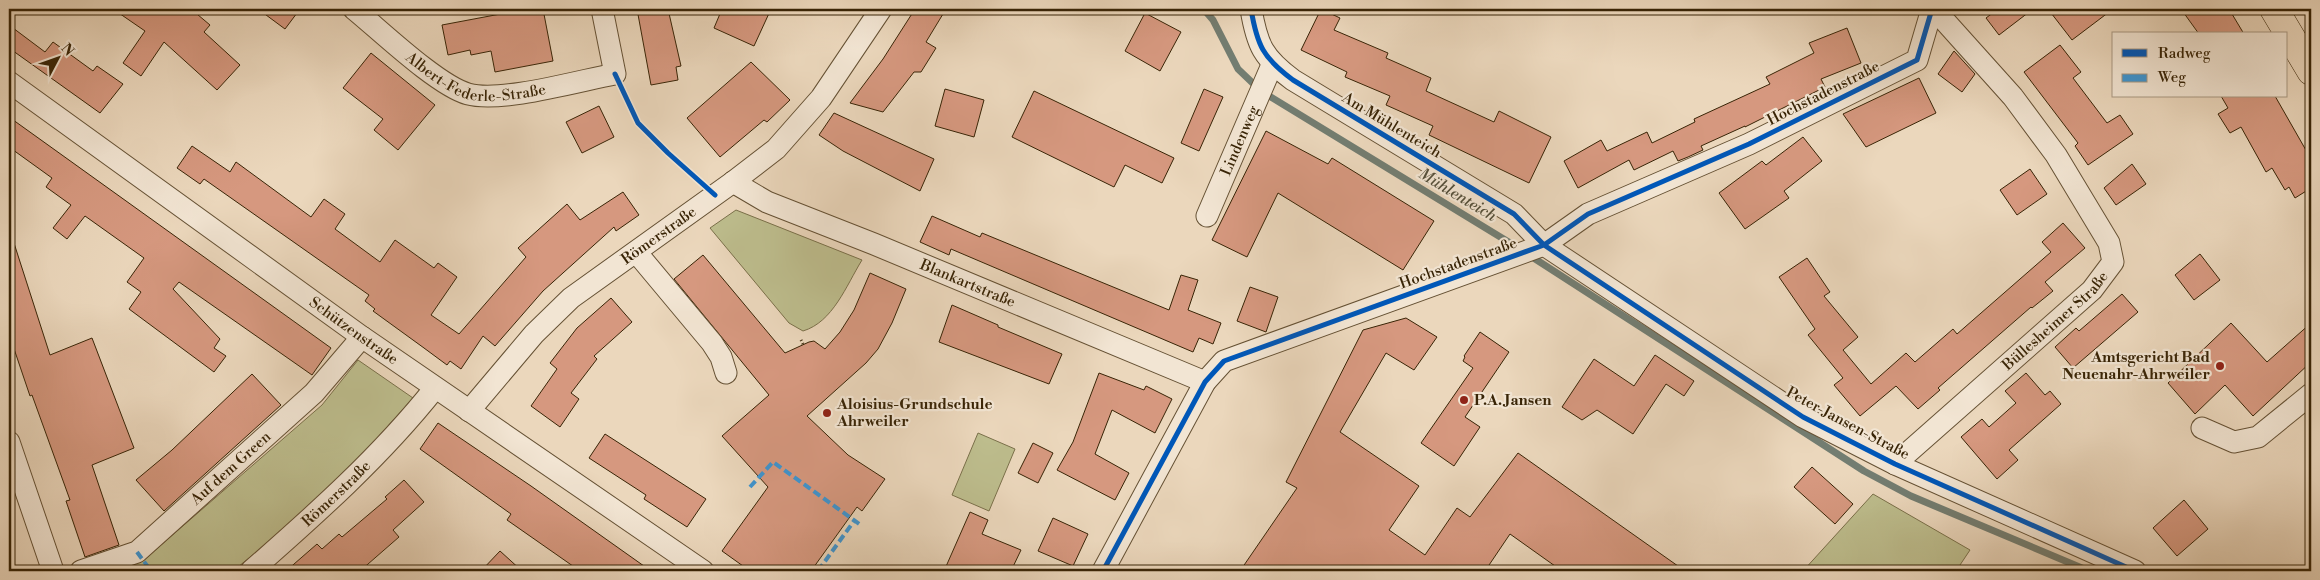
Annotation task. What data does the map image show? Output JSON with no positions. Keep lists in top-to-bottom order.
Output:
{
  "streets": {
    "street": [
      "Albert-Federle-Straße",
      "Hochstadenstraße",
      "Am Mühlenteich",
      "Lindenweg",
      "Römerstraße",
      "Blankartstraße",
      "Büllesheimer Straße",
      "Schützenstraße",
      "Peter-Jansen-Straße",
      "Auf dem Green"
    ]
  },
  "crossings": [
    ["Hochstadenstraße", "Am Mühlenteich"],
    ["Hochstadenstraße", "Blankartstraße"],
    ["Hochstadenstraße", "Büllesheimer Straße"],
    ["Hochstadenstraße", "Peter-Jansen-Straße"],
    ["Am Mühlenteich", "Lindenweg"],
    ["Am Mühlenteich", "Peter-Jansen-Straße"],
    ["Römerstraße", "Blankartstraße"],
    ["Römerstraße", "Schützenstraße"],
    ["Büllesheimer Straße", "Peter-Jansen-Straße"],
    ["Schützenstraße", "Auf dem Green"]
  ],
  "water": ["Mühlenteich"],
  "places": ["Amtsgericht Bad Neuenahr-Ahrweiler", "P.A. Jansen", "Aloisius-Grundschule Ahrweiler"],
  "legend": ["Radweg", "Weg"],
  "north": "top right"
}
